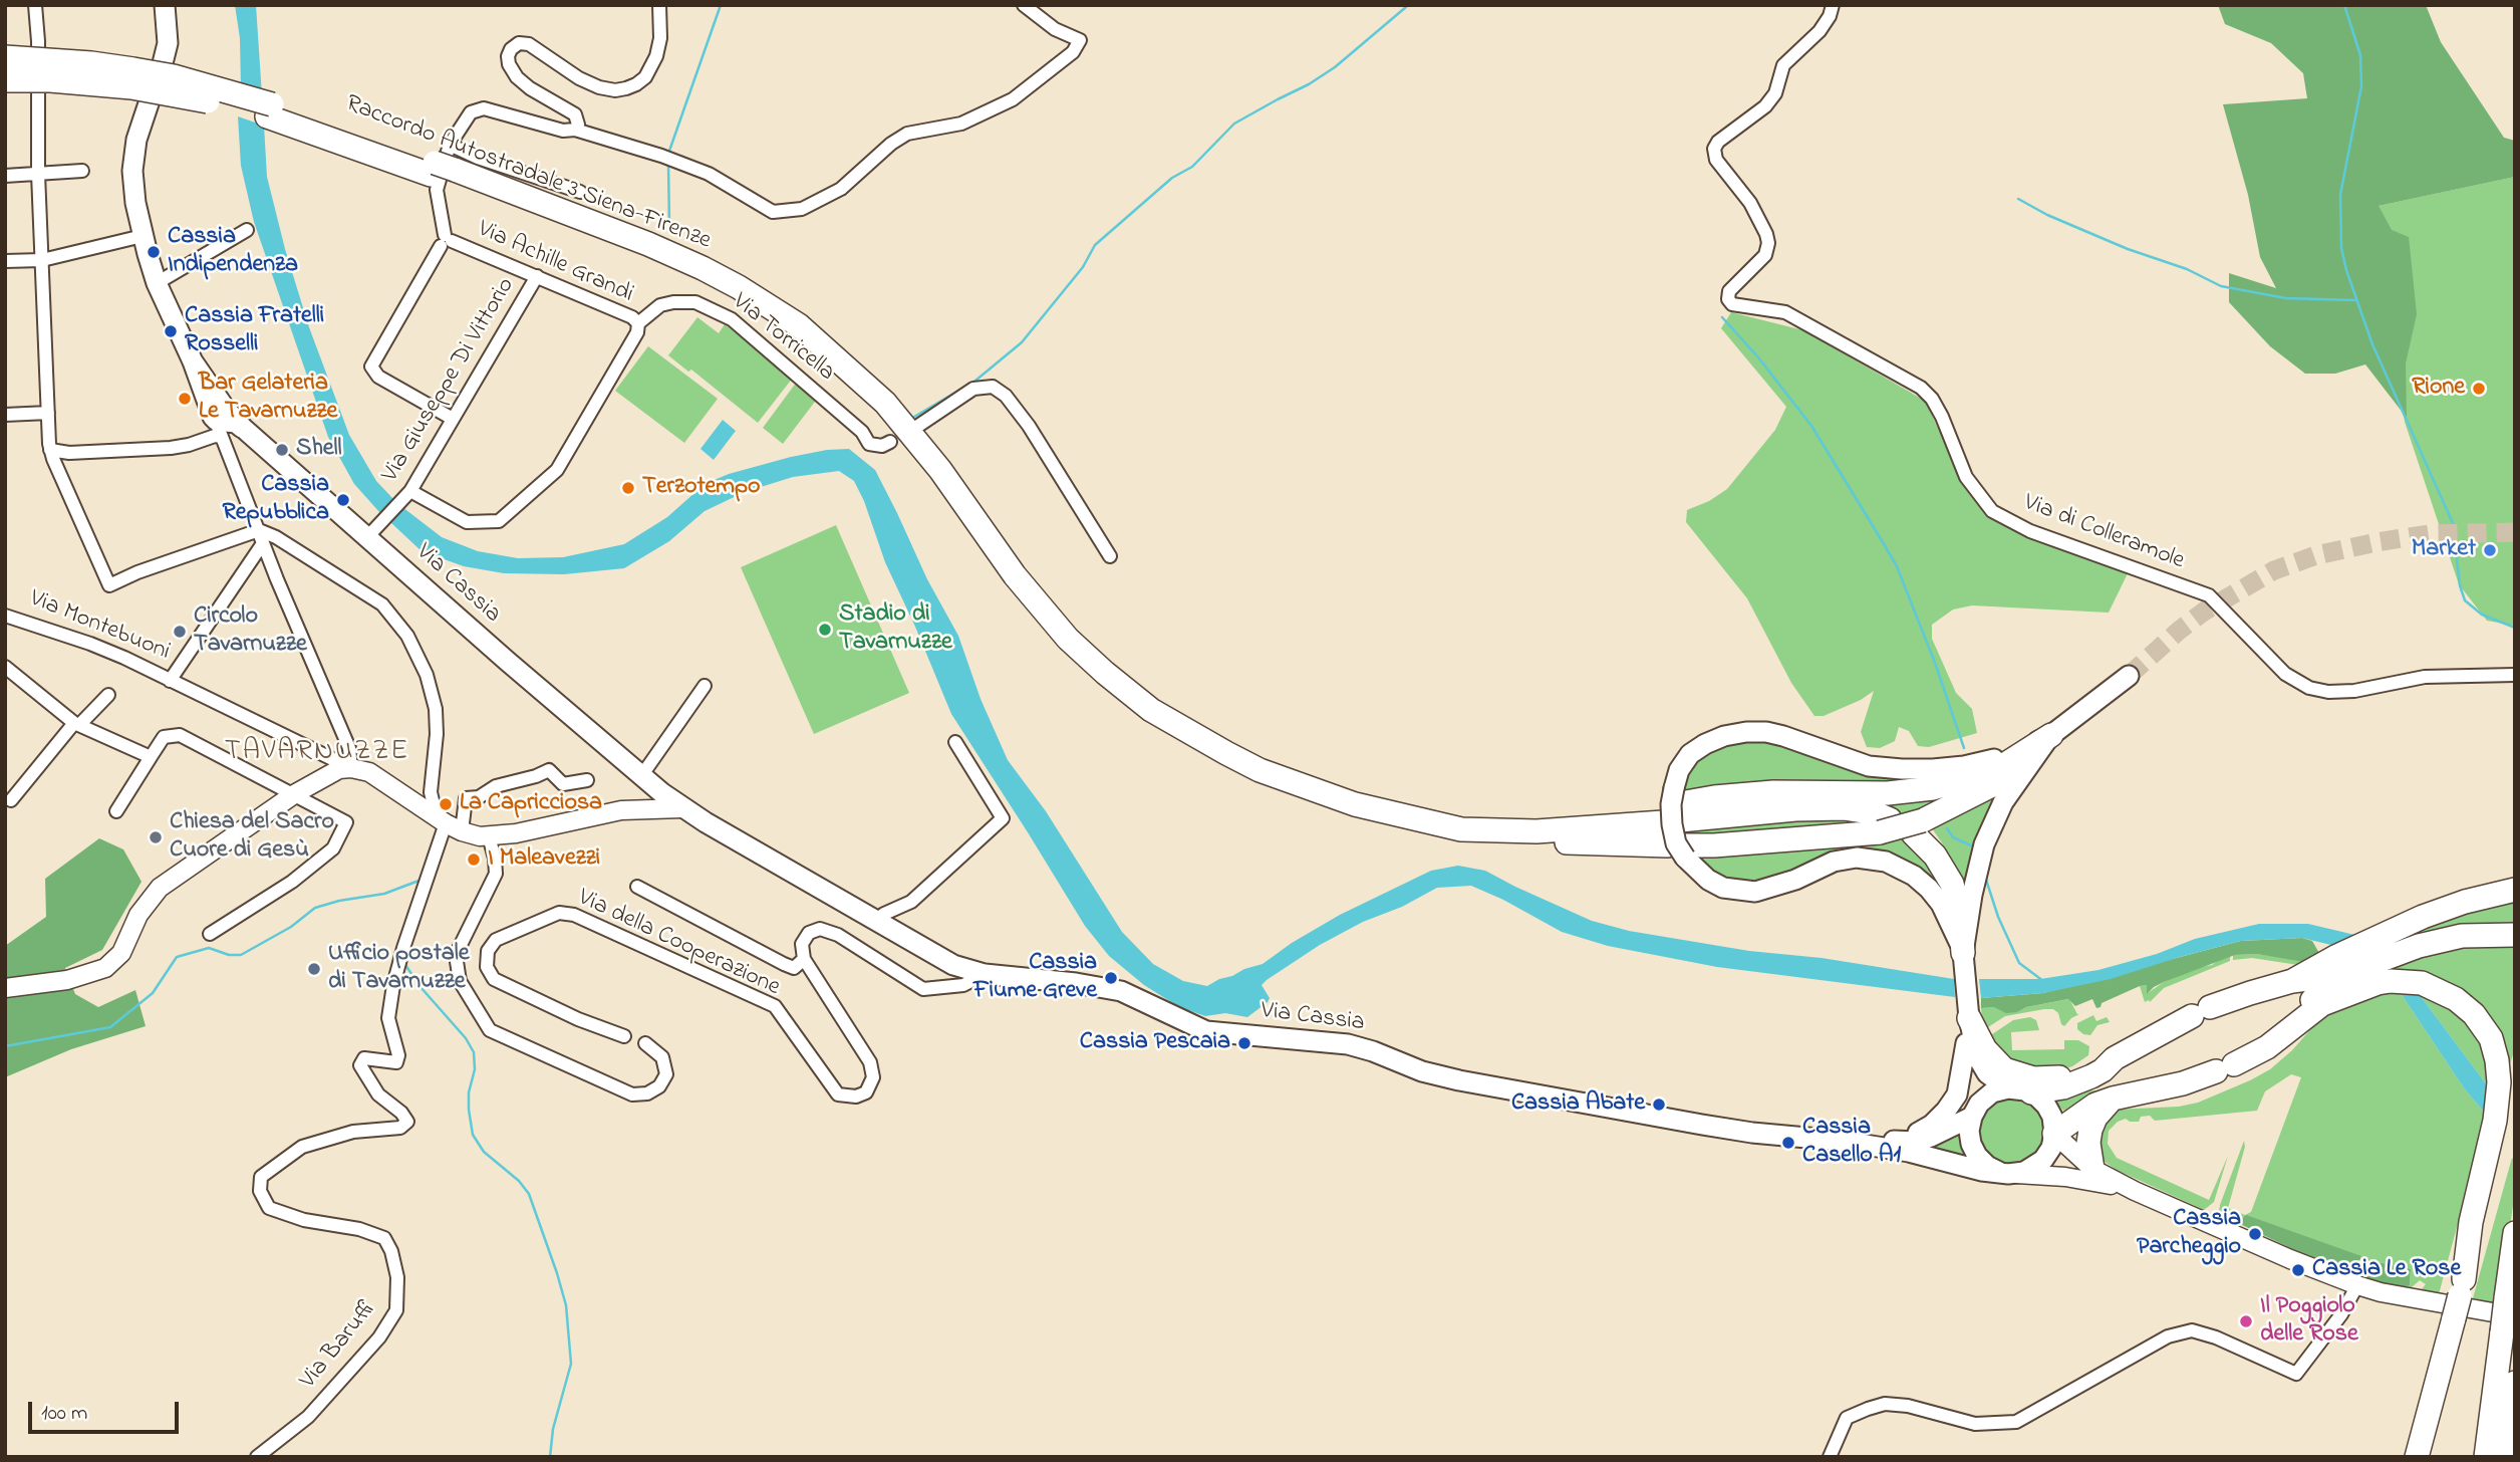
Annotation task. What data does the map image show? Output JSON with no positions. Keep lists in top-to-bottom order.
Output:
{
  "streets": {
    "highway": ["Raccordo Autostradale 3 Siena-Firenze"],
    "main road": ["Via Cassia", "Via Montebuoni"],
    "street": [
      "Via Achille Grandi",
      "Via Torricella",
      "Via Giuseppe Di Vittorio",
      "Via di Colleramole",
      "Via della Cooperazione",
      "Via Baruffi"
    ]
  },
  "crossings": [
    ["Via Achille Grandi", "Via Torricella"],
    ["Via Achille Grandi", "Via Giuseppe Di Vittorio"],
    ["Via Giuseppe Di Vittorio", "Via Cassia"],
    ["Via Cassia", "Via della Cooperazione"],
    ["Via Montebuoni", "Via Baruffi"]
  ],
  "districts": ["TAVARNUZZE"],
  "places": [
    "Cassia Indipendenza",
    "Cassia Fratelli Rosselli",
    "Rione",
    "Bar Gelateria Le Tavarnuzze",
    "Shell",
    "Terzotempo",
    "Cassia Repubblica",
    "Market",
    "Stadio di Tavarnuzze",
    "Circolo Tavarnuzze",
    "La Capricciosa",
    "Chiesa del Sacro Cuore di Gesù",
    "I Maleavezzi",
    "Ufficio postale di Tavarnuzze",
    "Cassia Fiume Greve",
    "Cassia Pescaia",
    "Cassia Abate",
    "Cassia Casello A1",
    "Cassia Parcheggio",
    "Cassia Le Rose",
    "Il Poggiolo delle Rose"
  ],
  "scale_bar": "100 m"
}
